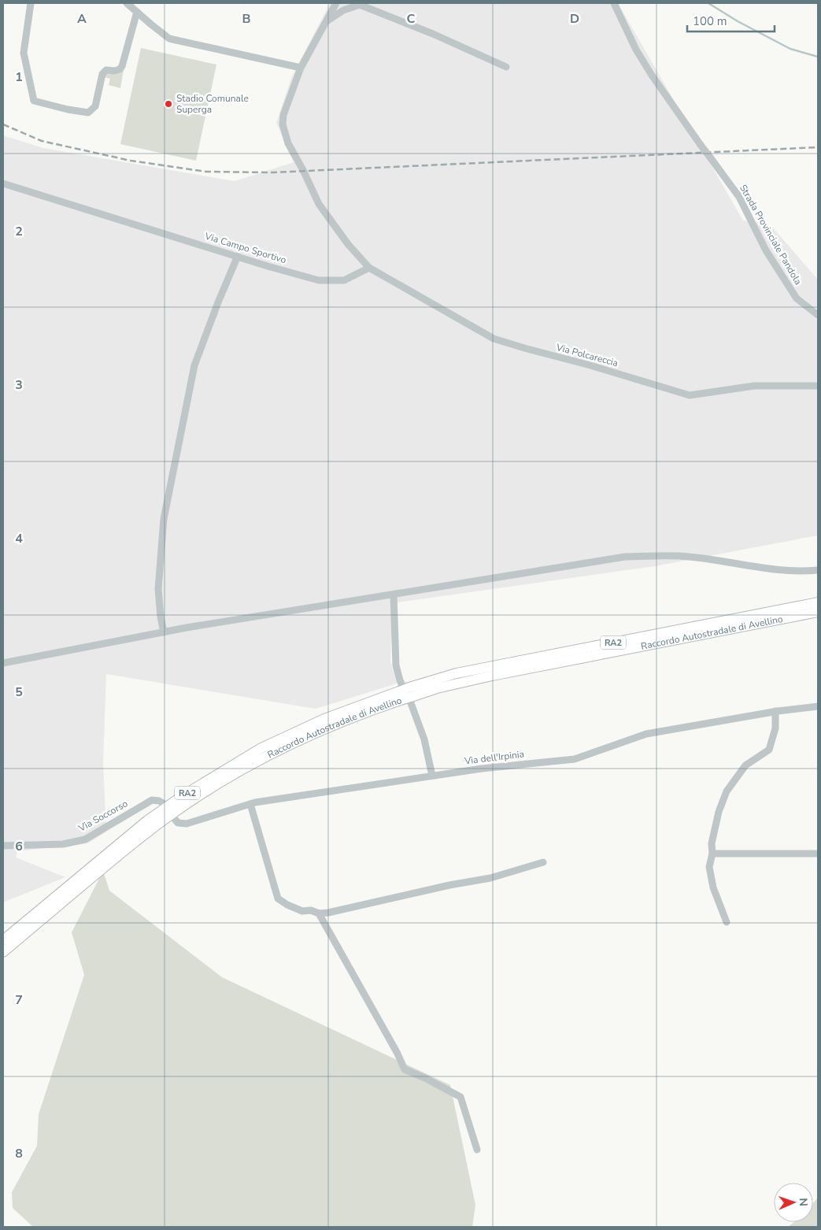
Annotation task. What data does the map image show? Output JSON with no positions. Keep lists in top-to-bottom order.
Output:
{
  "streets": {
    "highway": ["Raccordo Autostradale di Avellino", "RA2"],
    "street": [
      "Strada Provinciale Pandola",
      "Via Campo Sportivo",
      "Via Polcareccia",
      "Via dell'Irpinia",
      "Via Soccorso"
    ]
  },
  "crossings": [
    ["Via Campo Sportivo", "Via Polcareccia"]
  ],
  "places": ["Stadio Comunale Superga"],
  "scale_bar": "100 m",
  "north": "right",
  "grid": {
    "columns": [
      "A",
      "B",
      "C",
      "D"
    ],
    "rows": [
      "1",
      "2",
      "3",
      "4",
      "5",
      "6",
      "7",
      "8"
    ]
  }
}
